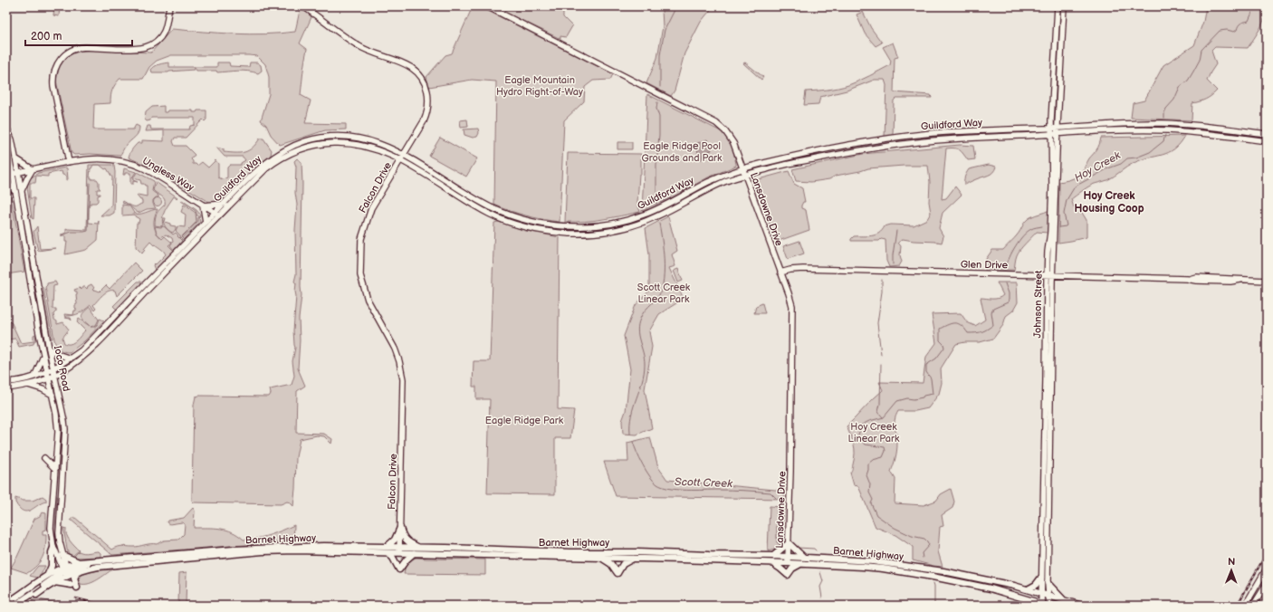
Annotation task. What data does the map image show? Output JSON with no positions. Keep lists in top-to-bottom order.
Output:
{
  "streets": {
    "main road": [
      "Guildford Way",
      "Ungless Way",
      "Falcon Drive",
      "Lansdowne Drive",
      "Glen Drive",
      "Johnson Street",
      "Ioco Road",
      "Barnet Highway"
    ]
  },
  "crossings": [
    ["Guildford Way", "Ungless Way"],
    ["Guildford Way", "Falcon Drive"],
    ["Guildford Way", "Lansdowne Drive"],
    ["Guildford Way", "Johnson Street"],
    ["Guildford Way", "Ioco Road"],
    ["Ungless Way", "Ioco Road"],
    ["Falcon Drive", "Barnet Highway"],
    ["Lansdowne Drive", "Glen Drive"],
    ["Lansdowne Drive", "Barnet Highway"],
    ["Glen Drive", "Johnson Street"],
    ["Johnson Street", "Barnet Highway"],
    ["Ioco Road", "Barnet Highway"]
  ],
  "districts": ["Hoy Creek Housing Coop"],
  "water": ["Hoy Creek", "Scott Creek"],
  "parks": [
    "Eagle Mountain Hydro Right-of-Way",
    "Eagle Ridge Pool Grounds and Park",
    "Scott Creek Linear Park",
    "Eagle Ridge Park",
    "Hoy Creek Linear Park"
  ],
  "scale_bar": "200 m",
  "north": "top"
}
